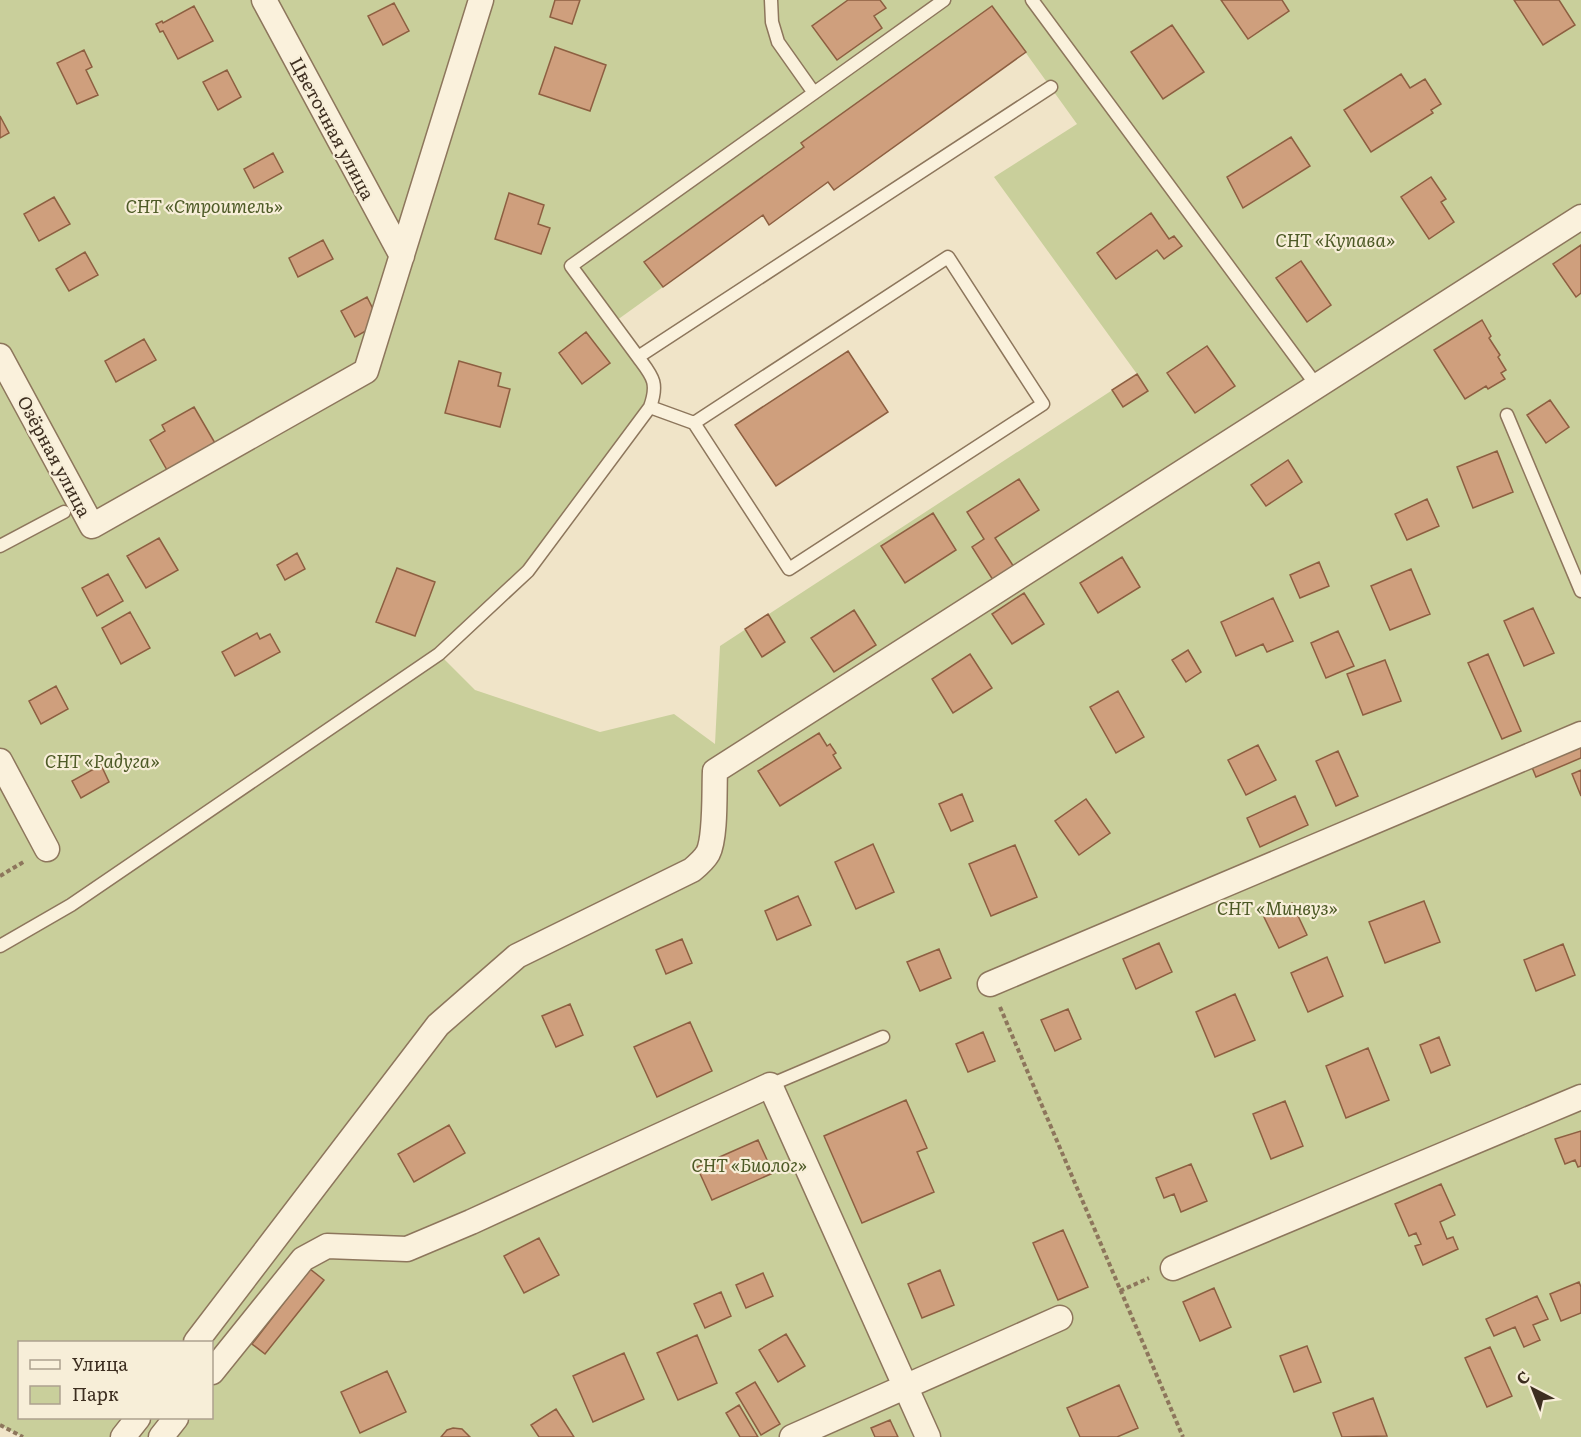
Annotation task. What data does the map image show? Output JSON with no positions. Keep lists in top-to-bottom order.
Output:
{
  "streets": {
    "street": ["Цветочная улица", "Озёрная улица"]
  },
  "crossings": [
    ["Цветочная улица", "Озёрная улица"]
  ],
  "parks": [
    "СНТ «Строитель»",
    "СНТ «Купава»",
    "СНТ «Радуга»",
    "СНТ «Минвуз»",
    "СНТ «Биолог»"
  ],
  "legend": ["Улица", "Парк"],
  "north": "top left"
}
